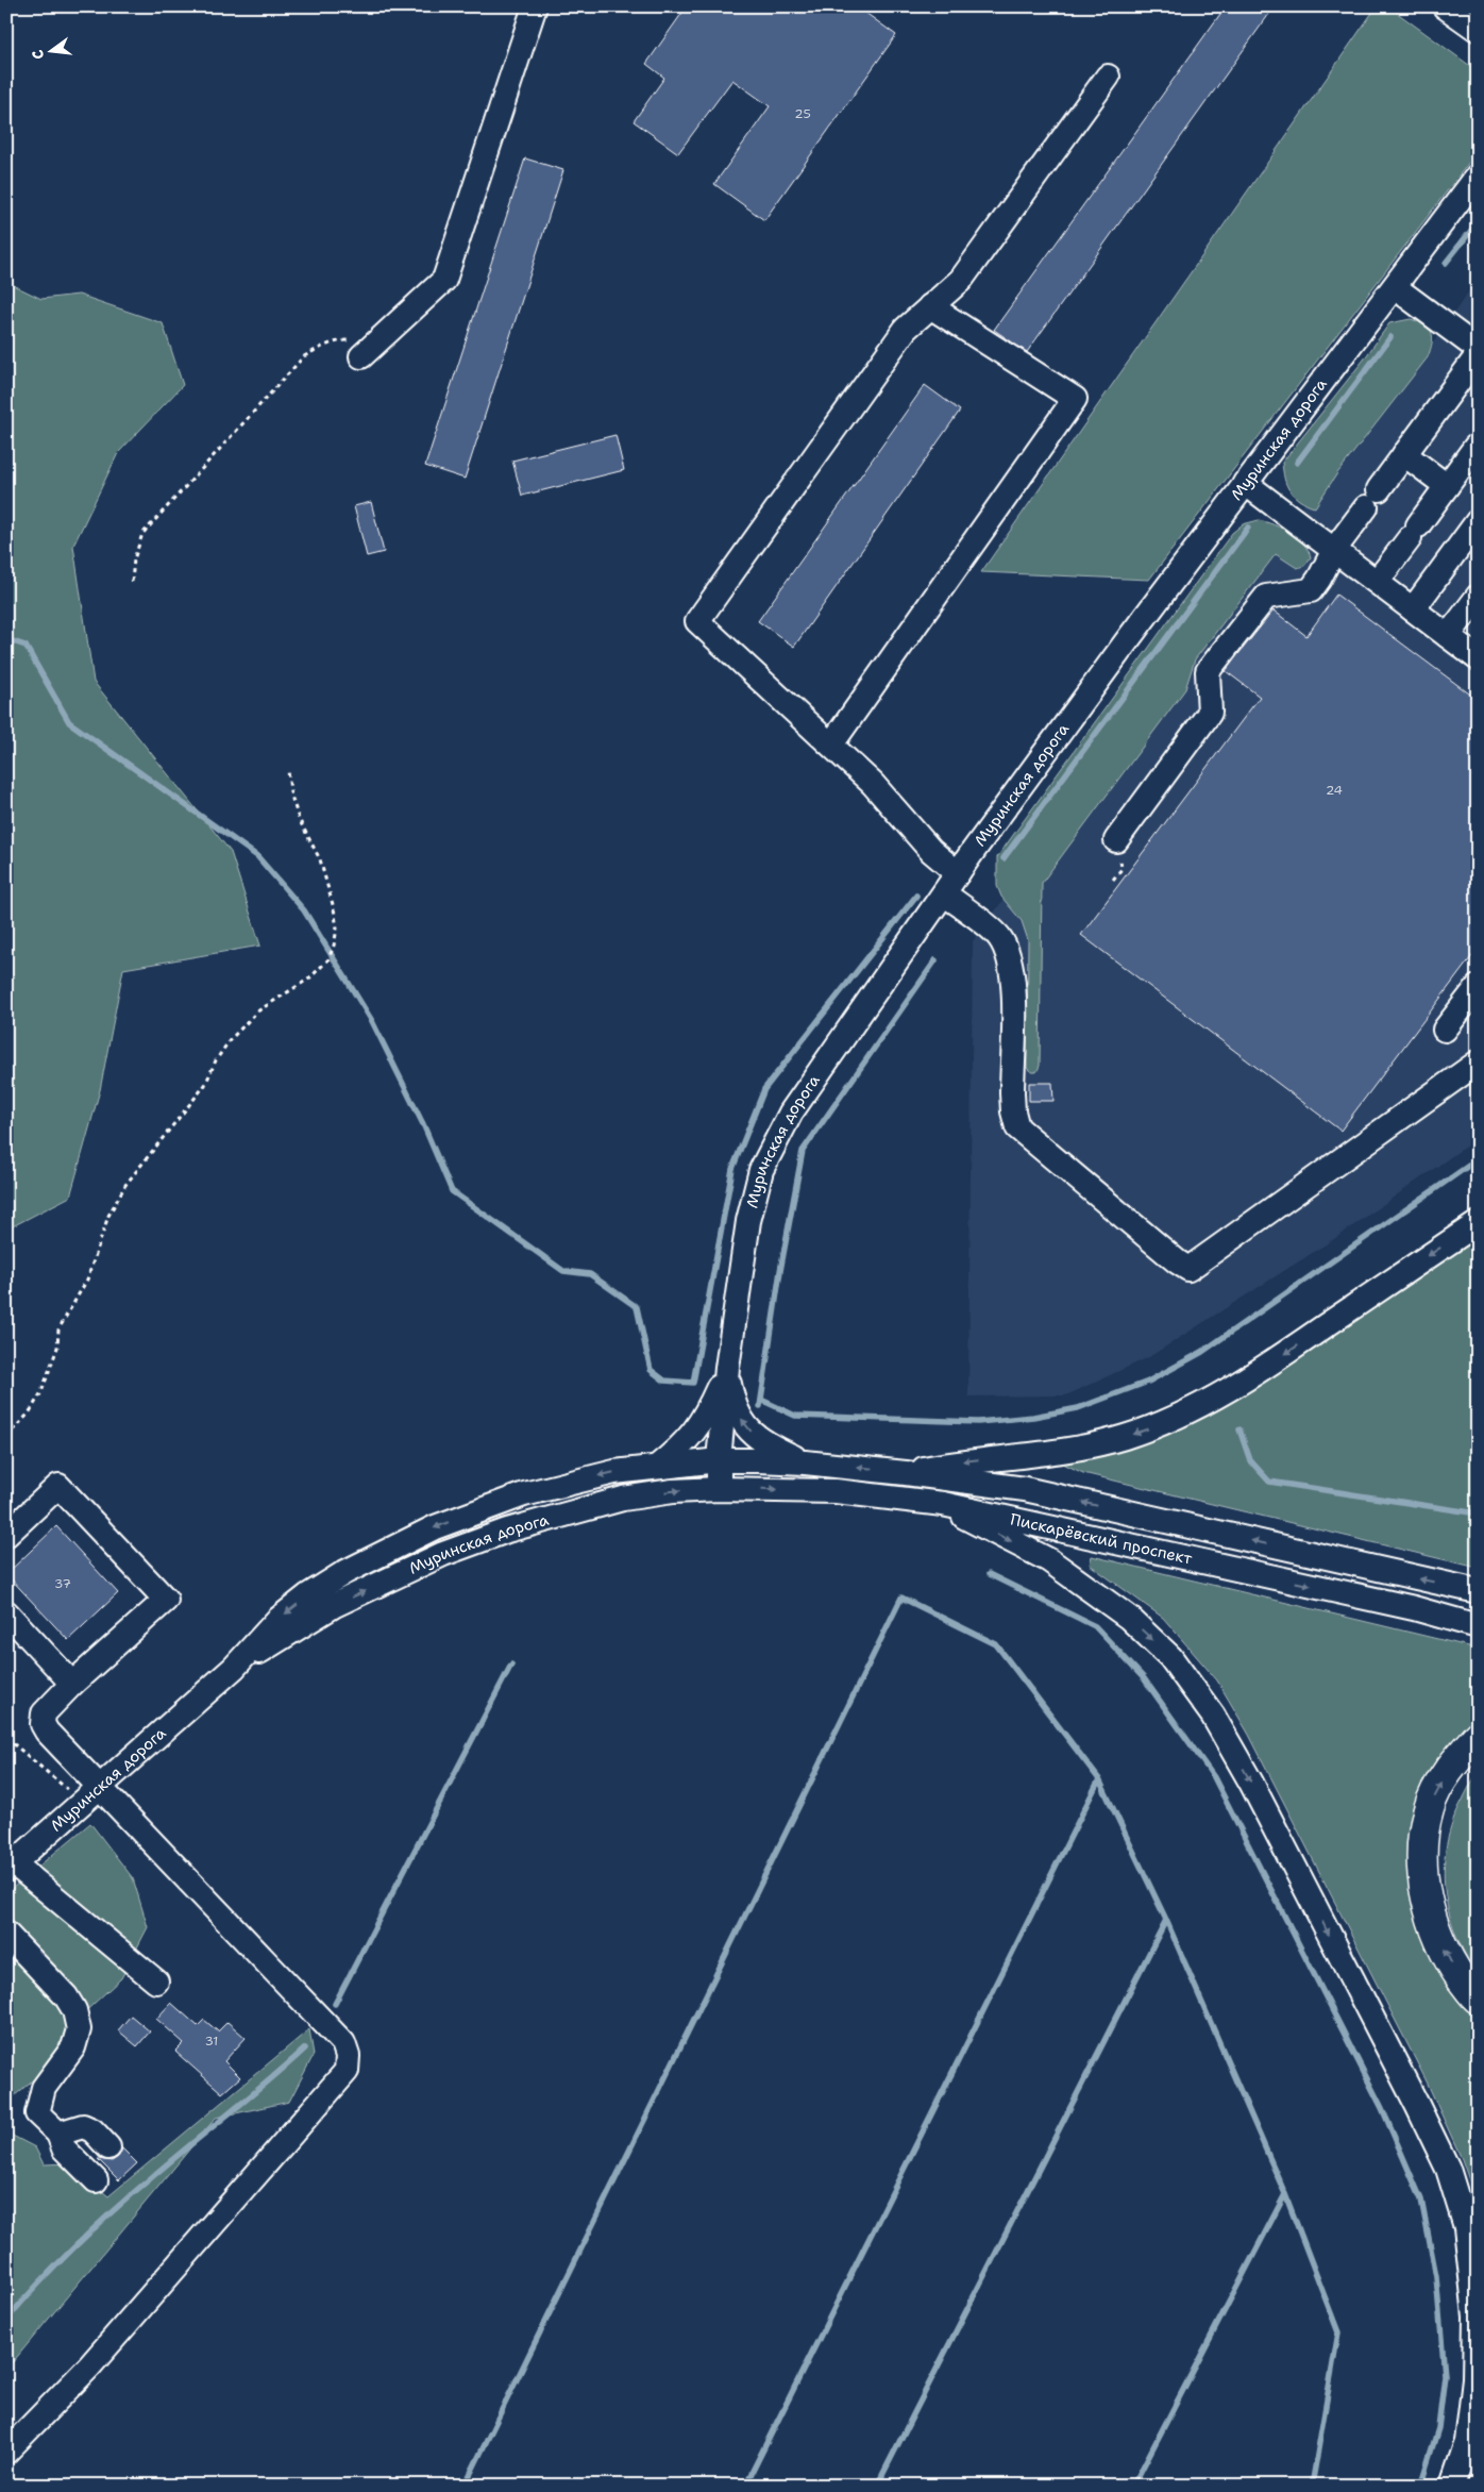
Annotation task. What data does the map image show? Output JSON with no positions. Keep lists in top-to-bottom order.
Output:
{
  "streets": {
    "street": ["Муринская дорога", "Пискарёвский проспект"]
  },
  "crossings": [
    ["Муринская дорога", "Пискарёвский проспект"]
  ],
  "house_numbers": [
    "25",
    "24",
    "37",
    "31"
  ],
  "north": "left"
}
